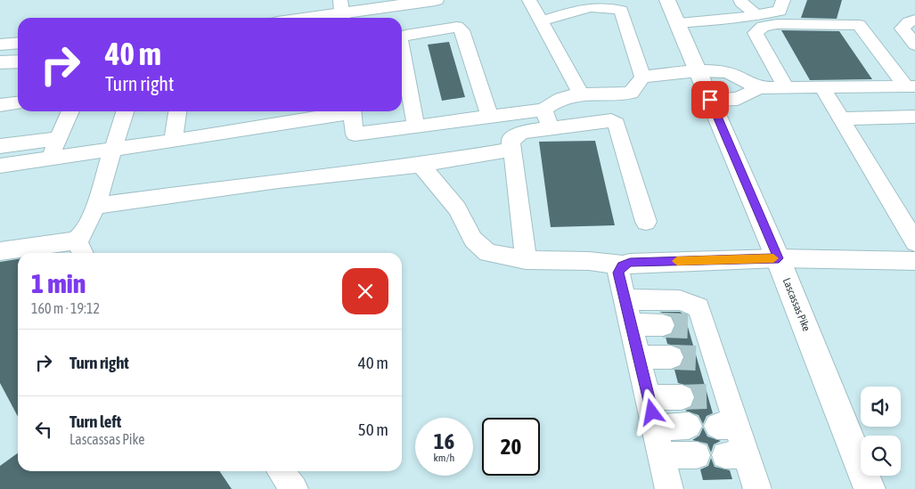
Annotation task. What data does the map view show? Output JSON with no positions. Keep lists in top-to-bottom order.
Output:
{
  "streets": {
    "main road": ["Lascassas Pike"]
  },
  "page": {
    "turn": ["40 m", "Turn right"],
    "heading": ["1 min", "160 m · 19:12"],
    "list": [
      {
        "name": "Turn right",
        "value": "40 m"
      },
      {
        "name": "Turn left",
        "note": "Lascassas Pike",
        "value": "50 m"
      }
    ],
    "speed": "16 km/h",
    "limit": "20"
  }
}
